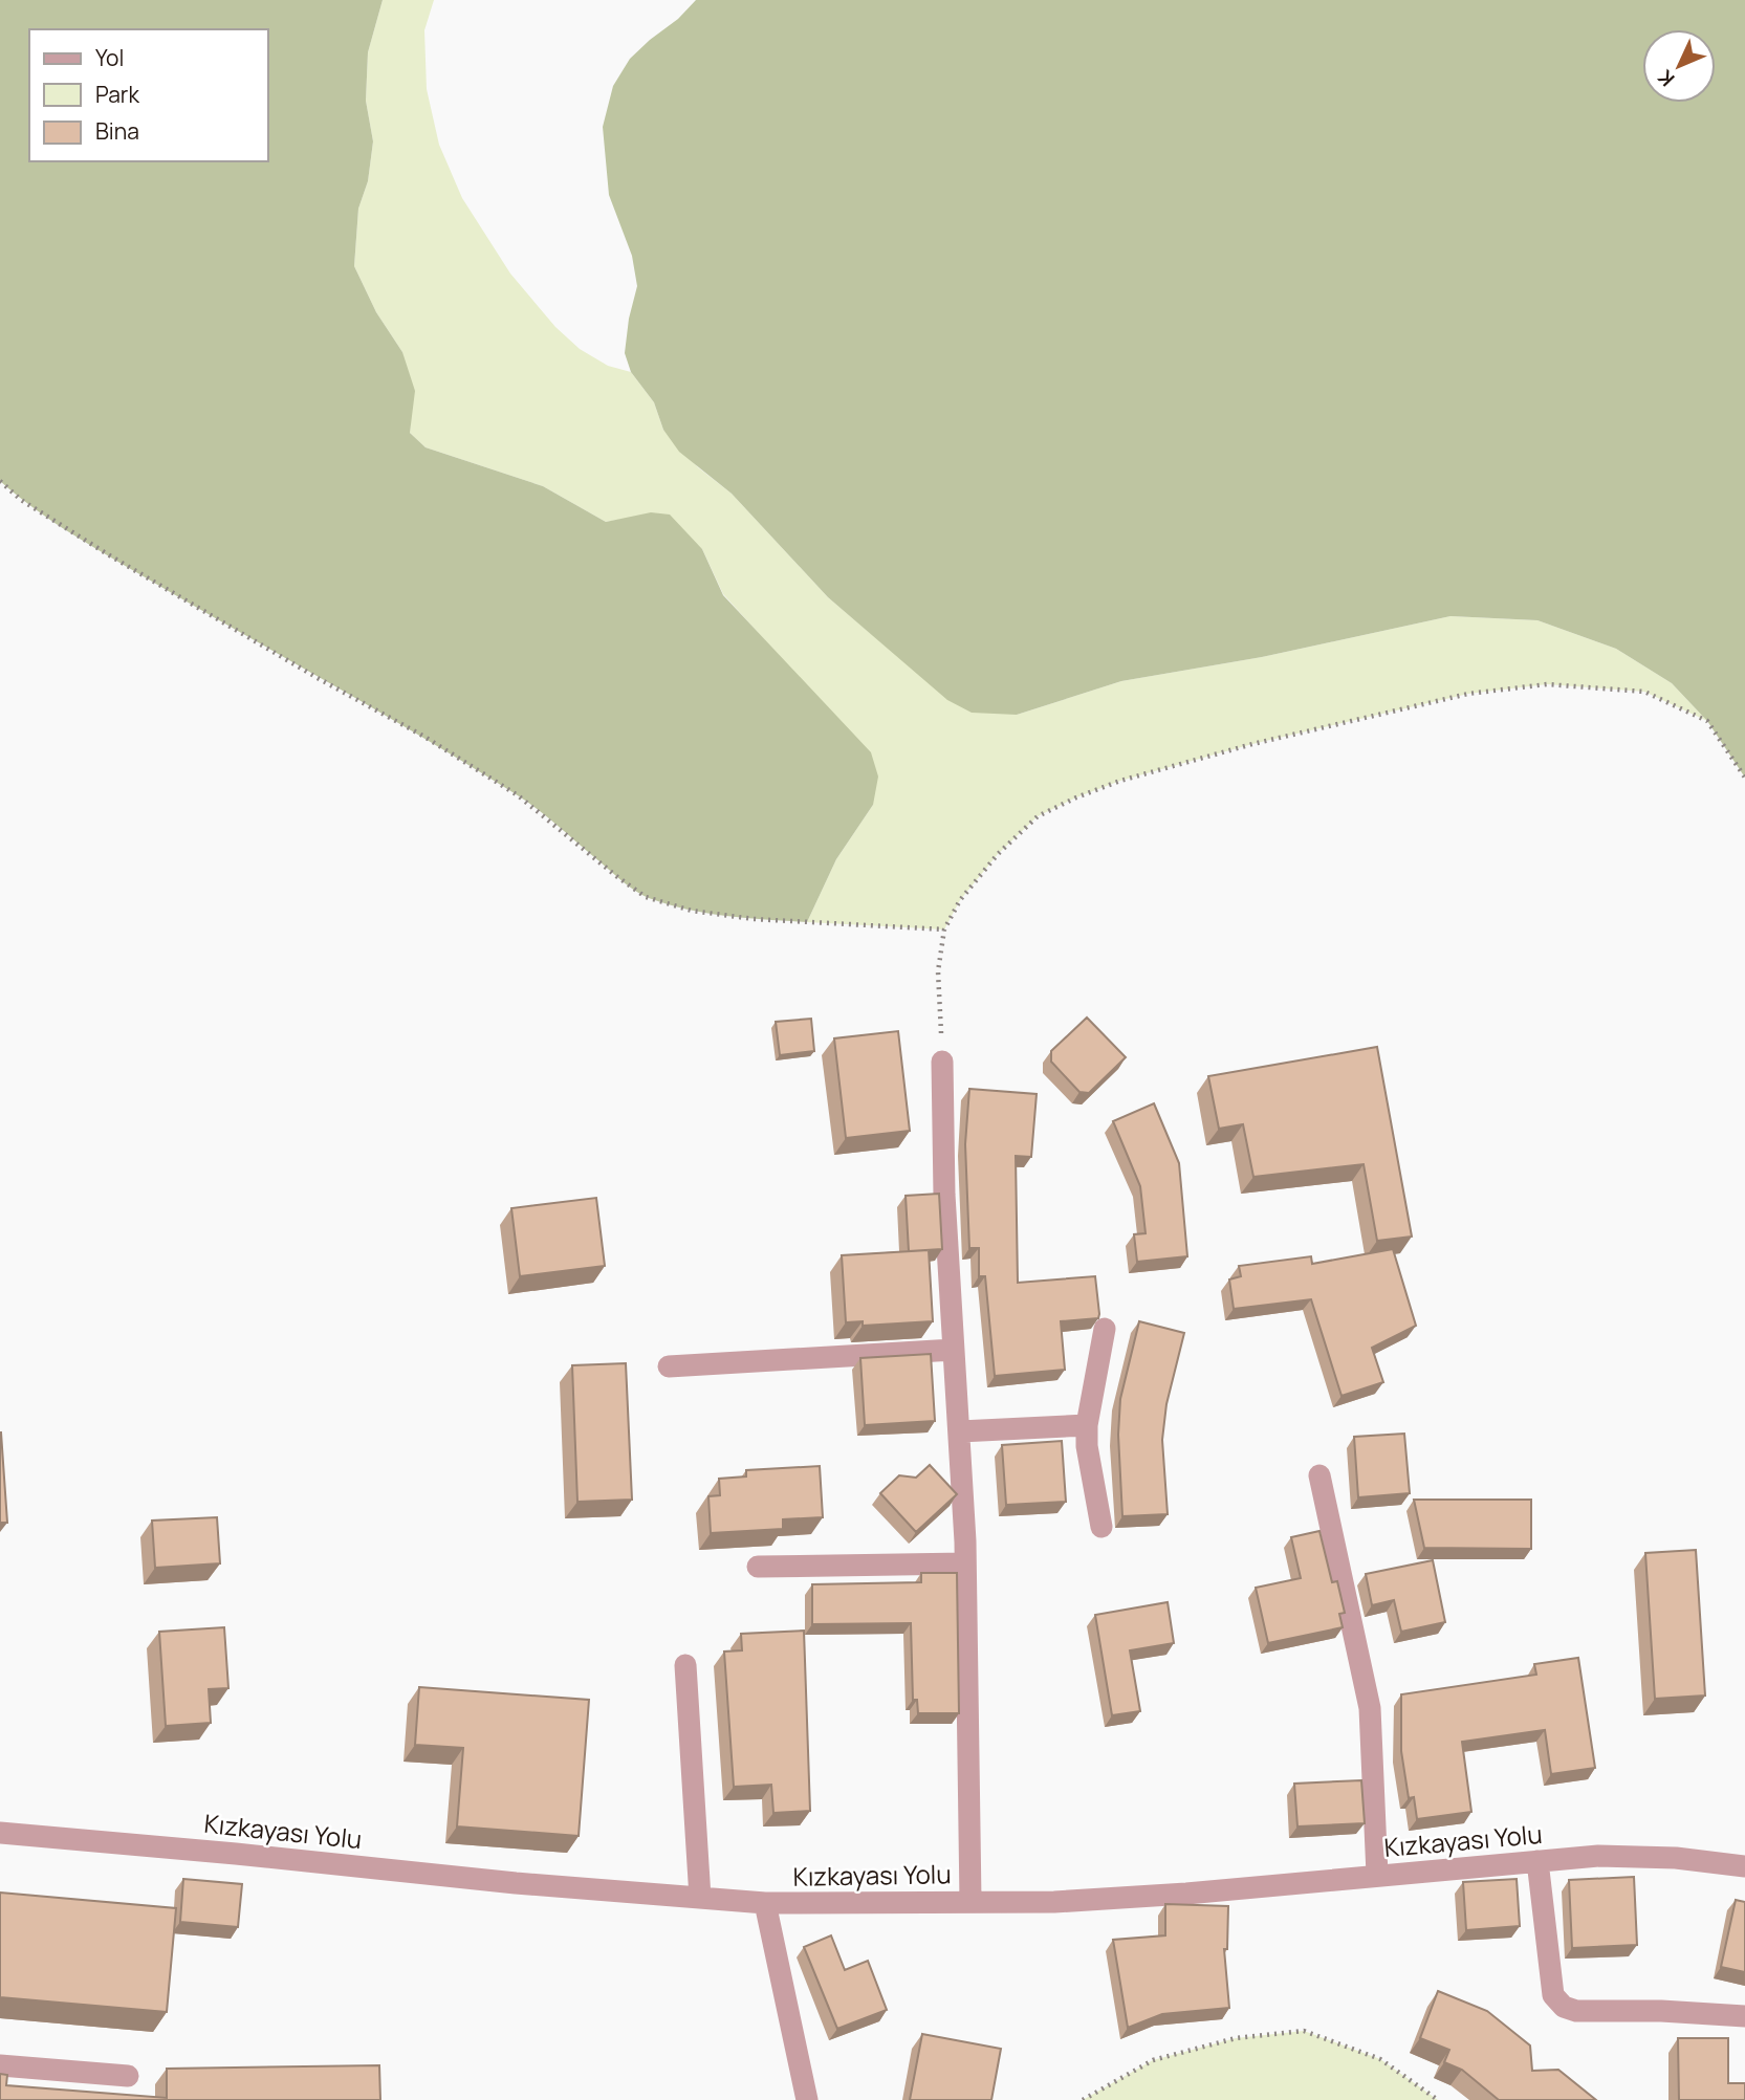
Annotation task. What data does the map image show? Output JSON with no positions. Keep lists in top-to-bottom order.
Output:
{
  "streets": {
    "street": ["Kızkayası Yolu"]
  },
  "legend": ["Yol", "Park", "Bina"],
  "north": "bottom left"
}
